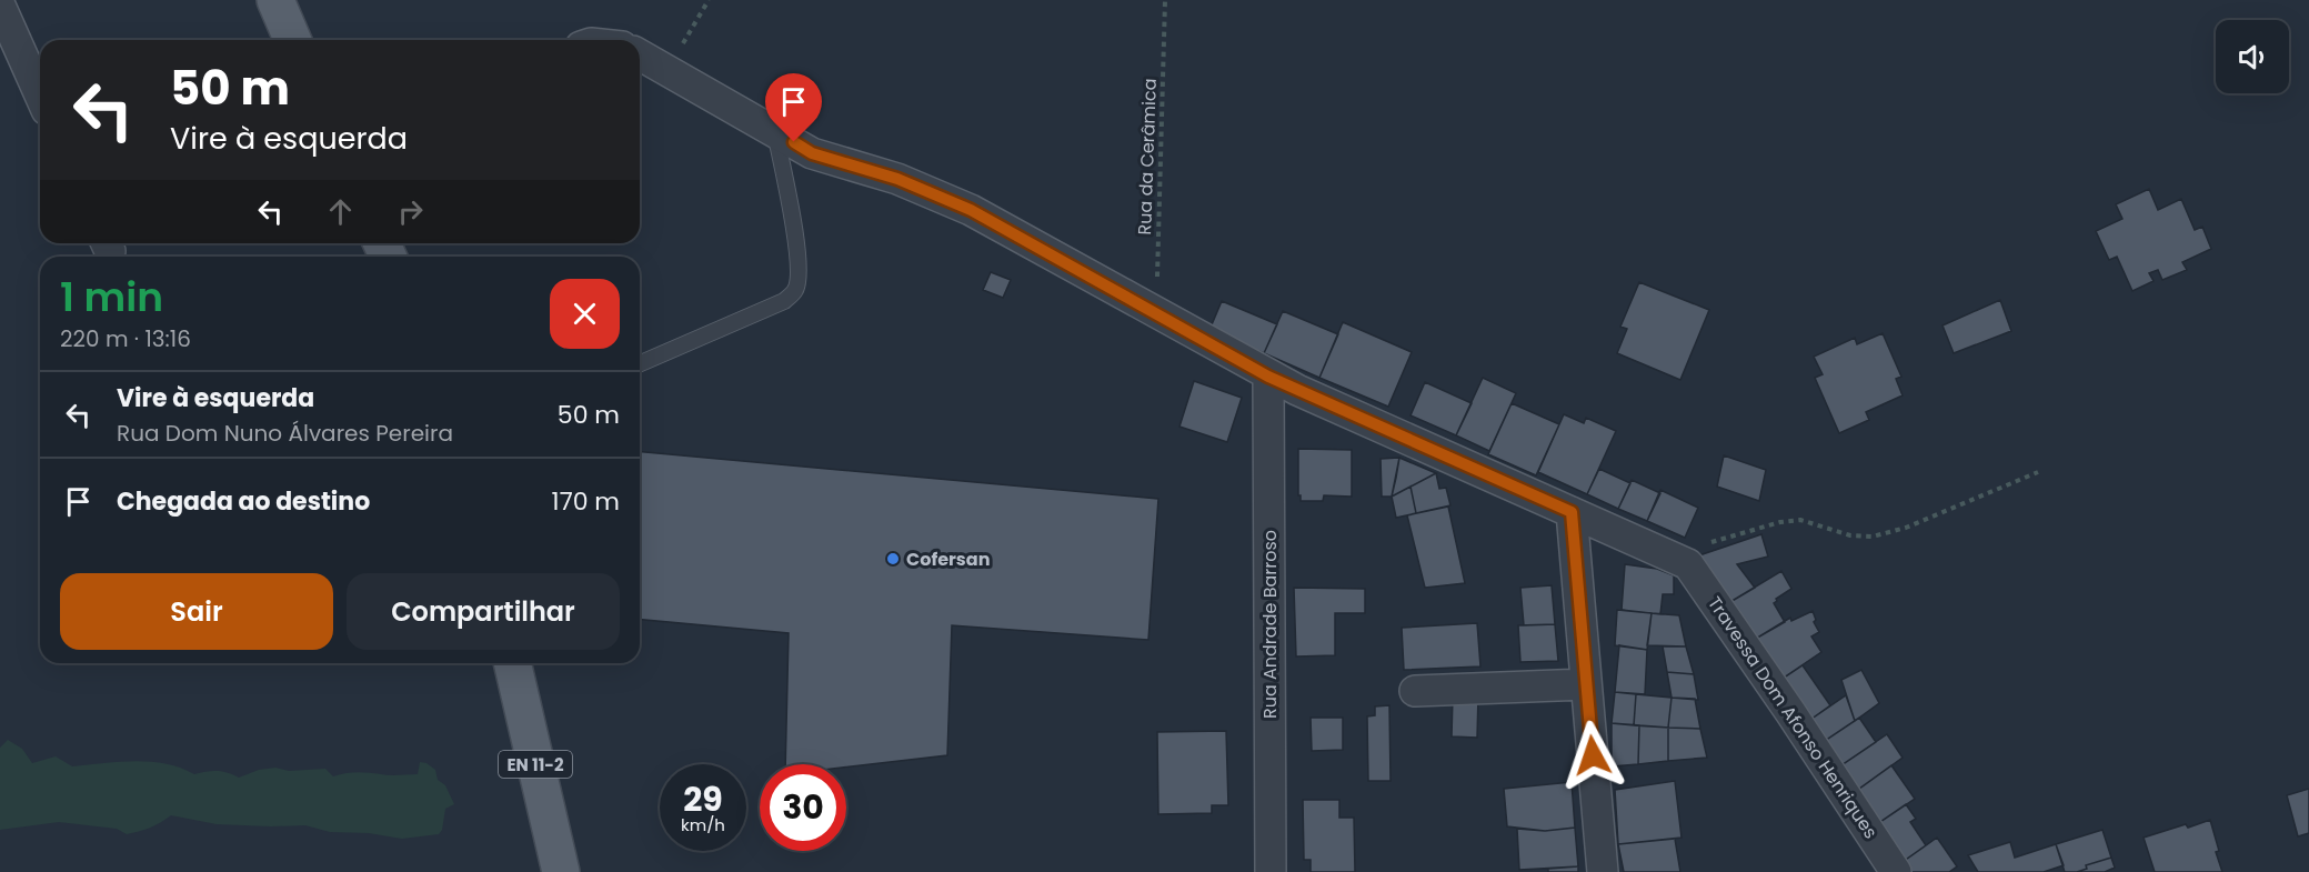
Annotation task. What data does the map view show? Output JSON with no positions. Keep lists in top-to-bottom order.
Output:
{
  "streets": {
    "main road": ["EN 11-2"],
    "street": ["Rua Andrade Barroso", "Travessa Dom Afonso Henriques"],
    "path": ["Rua da Cerâmica"]
  },
  "places": ["Cofersan"],
  "page": {
    "turn": ["50 m", "Vire à esquerda"],
    "heading": ["1 min", "220 m · 13:16"],
    "list": [
      {
        "name": "Vire à esquerda",
        "note": "Rua Dom Nuno Álvares Pereira",
        "value": "50 m"
      },
      {
        "name": "Chegada ao destino",
        "value": "170 m"
      }
    ],
    "buttons": ["Sair", "Compartilhar"],
    "speed": "29 km/h",
    "limit": "30"
  }
}
